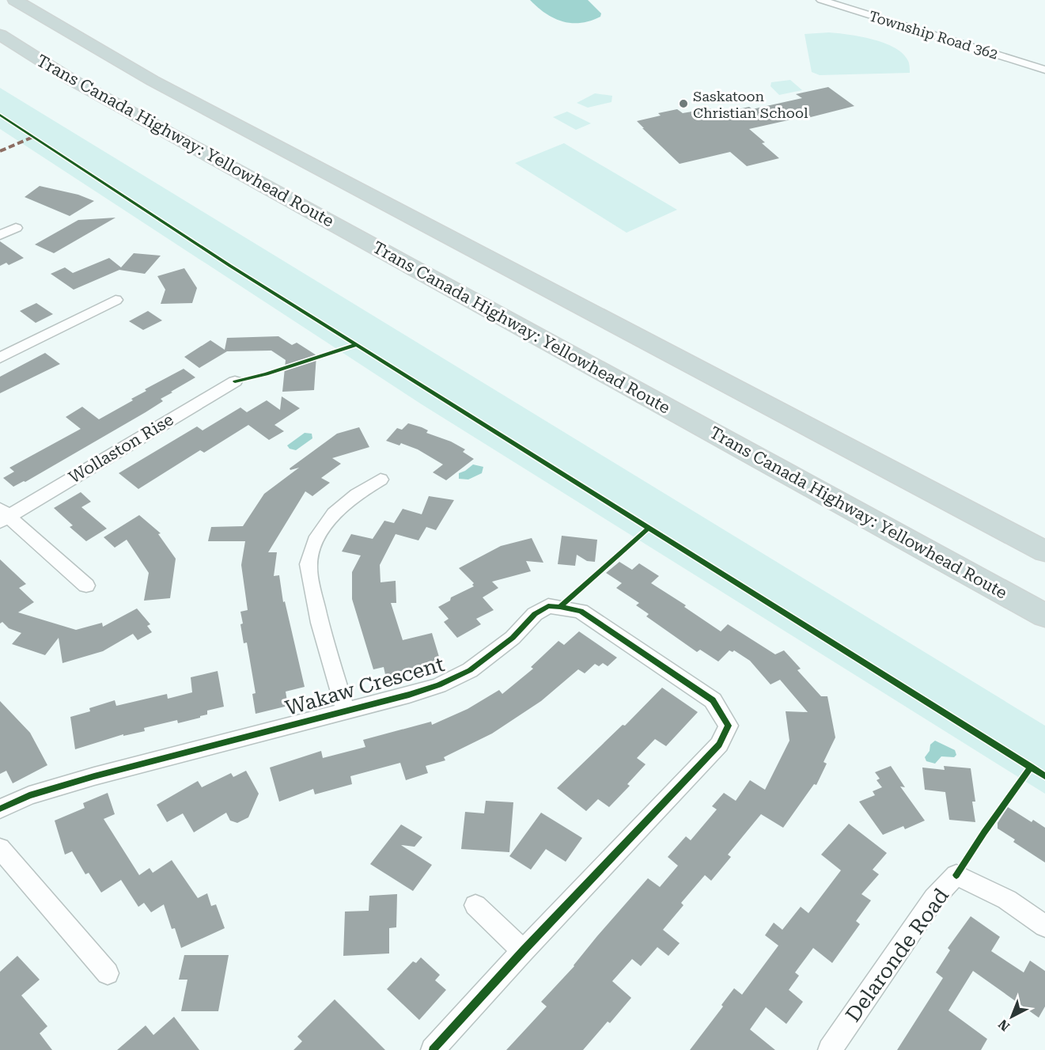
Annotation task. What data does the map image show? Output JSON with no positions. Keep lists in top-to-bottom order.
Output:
{
  "streets": {
    "highway": ["Trans Canada Highway: Yellowhead Route"],
    "street": [
      "Township Road 362",
      "Wollaston Rise",
      "Wakaw Crescent",
      "Delaronde Road"
    ]
  },
  "places": ["Saskatoon Christian School"],
  "north": "bottom left"
}
